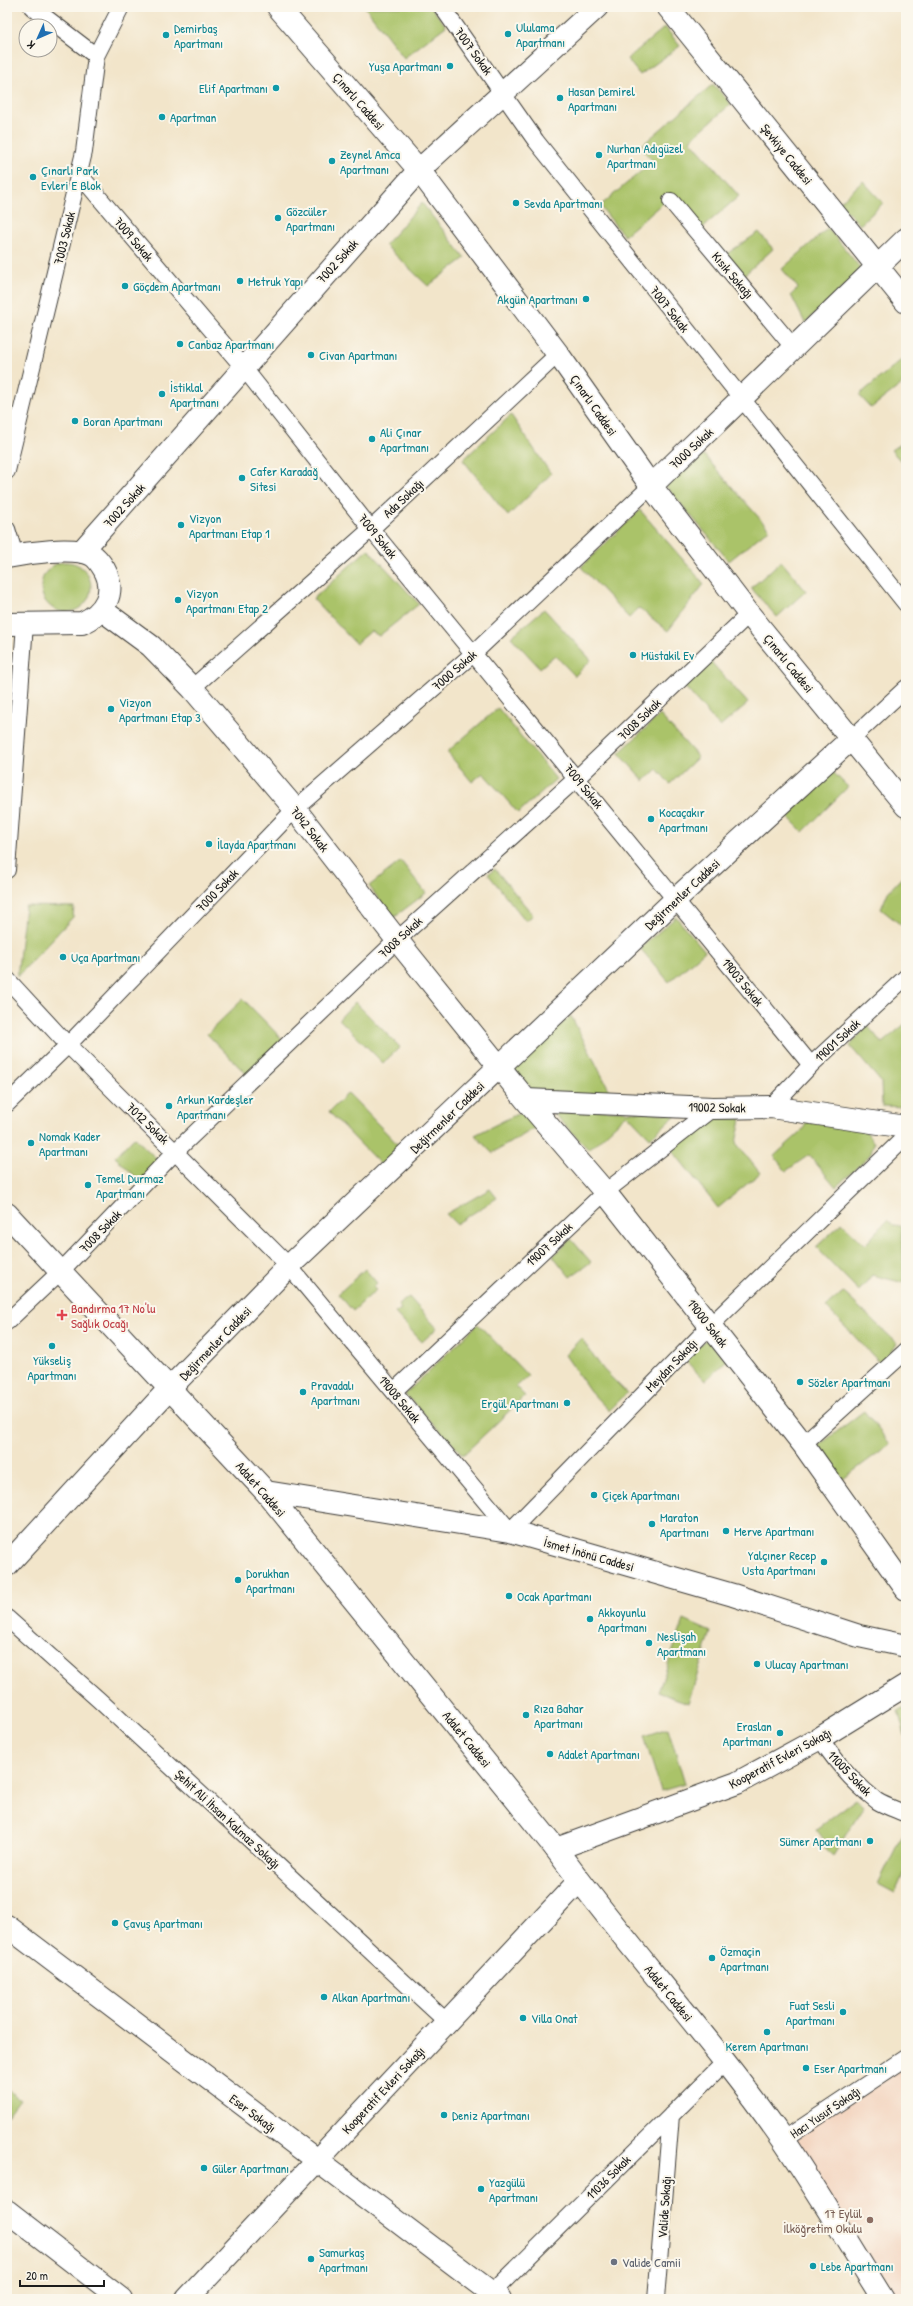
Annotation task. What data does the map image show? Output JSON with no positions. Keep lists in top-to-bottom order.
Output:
{
  "streets": {
    "street": [
      "Çınarlı Caddesi",
      "Şevkiye Caddesi",
      "7002 Sokak",
      "7000 Sokak",
      "7042 Sokak",
      "Değirmenler Caddesi",
      "19002 Sokak",
      "19000 Sokak",
      "Adalet Caddesi",
      "İsmet İnönü Caddesi",
      "Kooperatif Evleri Sokağı",
      "Eser Sokağı"
    ],
    "lane": [
      "7007 Sokak",
      "7003 Sokak",
      "7009 Sokak",
      "Kısık Sokağı",
      "Ada Sokağı",
      "7008 Sokak",
      "19003 Sokak",
      "19001 Sokak",
      "7012 Sokak",
      "19007 Sokak",
      "Meydan Sokağı",
      "19008 Sokak",
      "11005 Sokak",
      "Şehit Ali İhsan Kalmaz Sokağı",
      "Hacı Yusuf Sokağı",
      "11036 Sokak",
      "Valide Sokağı"
    ]
  },
  "crossings": [
    ["7007 Sokak", "7002 Sokak"],
    ["7007 Sokak", "7000 Sokak"],
    ["Çınarlı Caddesi", "7002 Sokak"],
    ["Çınarlı Caddesi", "7000 Sokak"],
    ["Çınarlı Caddesi", "Ada Sokağı"],
    ["Çınarlı Caddesi", "7008 Sokak"],
    ["Çınarlı Caddesi", "Değirmenler Caddesi"],
    ["Şevkiye Caddesi", "7000 Sokak"],
    ["7003 Sokak", "7009 Sokak"],
    ["7009 Sokak", "7002 Sokak"],
    ["7009 Sokak", "7000 Sokak"],
    ["7009 Sokak", "Ada Sokağı"],
    ["7009 Sokak", "7008 Sokak"],
    ["7009 Sokak", "Değirmenler Caddesi"],
    ["7009 Sokak", "19003 Sokak"],
    ["Kısık Sokağı", "7000 Sokak"],
    ["7000 Sokak", "7042 Sokak"],
    ["7000 Sokak", "7012 Sokak"],
    ["Ada Sokağı", "7042 Sokak"],
    ["7008 Sokak", "7042 Sokak"],
    ["7008 Sokak", "7012 Sokak"],
    ["7008 Sokak", "Adalet Caddesi"],
    ["7042 Sokak", "Değirmenler Caddesi"],
    ["7042 Sokak", "19000 Sokak"],
    ["Değirmenler Caddesi", "19003 Sokak"],
    ["Değirmenler Caddesi", "7012 Sokak"],
    ["Değirmenler Caddesi", "19000 Sokak"],
    ["Değirmenler Caddesi", "19008 Sokak"],
    ["Değirmenler Caddesi", "Adalet Caddesi"],
    ["19003 Sokak", "19001 Sokak"],
    ["19001 Sokak", "19002 Sokak"],
    ["19002 Sokak", "19007 Sokak"],
    ["19002 Sokak", "19000 Sokak"],
    ["7012 Sokak", "19008 Sokak"],
    ["19007 Sokak", "19000 Sokak"],
    ["19007 Sokak", "19008 Sokak"],
    ["19000 Sokak", "Meydan Sokağı"],
    ["Meydan Sokağı", "19008 Sokak"],
    ["Meydan Sokağı", "İsmet İnönü Caddesi"],
    ["19008 Sokak", "İsmet İnönü Caddesi"],
    ["Adalet Caddesi", "İsmet İnönü Caddesi"],
    ["Adalet Caddesi", "Kooperatif Evleri Sokağı"],
    ["Adalet Caddesi", "Hacı Yusuf Sokağı"],
    ["Adalet Caddesi", "11036 Sokak"],
    ["Kooperatif Evleri Sokağı", "11005 Sokak"],
    ["Kooperatif Evleri Sokağı", "Şehit Ali İhsan Kalmaz Sokağı"],
    ["Kooperatif Evleri Sokağı", "Eser Sokağı"],
    ["Eser Sokağı", "11036 Sokak"],
    ["11036 Sokak", "Valide Sokağı"]
  ],
  "places": {
    "other": [
      "Ululama Apartmanı",
      "Demirbaş Apartmanı",
      "Yuşa Apartmanı",
      "Elif Apartmanı",
      "Hasan Demirel Apartmanı",
      "Apartman",
      "Nurhan Adıgüzel Apartmanı",
      "Zeynel Amca Apartmanı",
      "Çınarlı Park Evleri E Blok",
      "Sevda Apartmanı",
      "Gözcüler Apartmanı",
      "Metruk Yapı",
      "Göçdem Apartmanı",
      "Akgün Apartmanı",
      "Canbaz Apartmanı",
      "Civan Apartmanı",
      "İstiklal Apartmanı",
      "Boran Apartmanı",
      "Ali Çınar Apartmanı",
      "Cafer Karadağ Sitesi",
      "Vizyon Apartmanı Etap 1",
      "Vizyon Apartmanı Etap 2",
      "Müstakil Ev",
      "Vizyon Apartmanı Etap 3",
      "Kocaçakır Apartmanı",
      "İlayda Apartmanı",
      "Uça Apartmanı",
      "Arkun Kardeşler Apartmanı",
      "Nomak Kader Apartmanı",
      "Temel Durmaz Apartmanı",
      "Yükseliş Apartmanı",
      "Sözler Apartmanı",
      "Pravadalı Apartmanı",
      "Ergül Apartmanı",
      "Çiçek Apartmanı",
      "Maraton Apartmanı",
      "Merve Apartmanı",
      "Yalçıner Recep Usta Apartmanı",
      "Dorukhan Apartmanı",
      "Ocak Apartmanı",
      "Akkoyunlu Apartmanı",
      "Neslişah Apartmanı",
      "Ulucay Apartmanı",
      "Rıza Bahar Apartmanı",
      "Eraslan Apartmanı",
      "Adalet Apartmanı",
      "Sümer Apartmanı",
      "Çavuş Apartmanı",
      "Özmaçin Apartmanı",
      "Alkan Apartmanı",
      "Fuat Sesli Apartmanı",
      "Villa Onat",
      "Kerem Apartmanı",
      "Eser Apartmanı",
      "Deniz Apartmanı",
      "Güler Apartmanı",
      "Yazgülü Apartmanı",
      "17 Eylül İlköğretim Okulu",
      "Samurkaş Apartmanı",
      "Valide Camii",
      "Lebe Apartmanı"
    ],
    "health": ["Bandırma 17 No'lu Sağlık Ocağı"]
  },
  "scale_bar": "20 m",
  "north": "bottom left"
}
